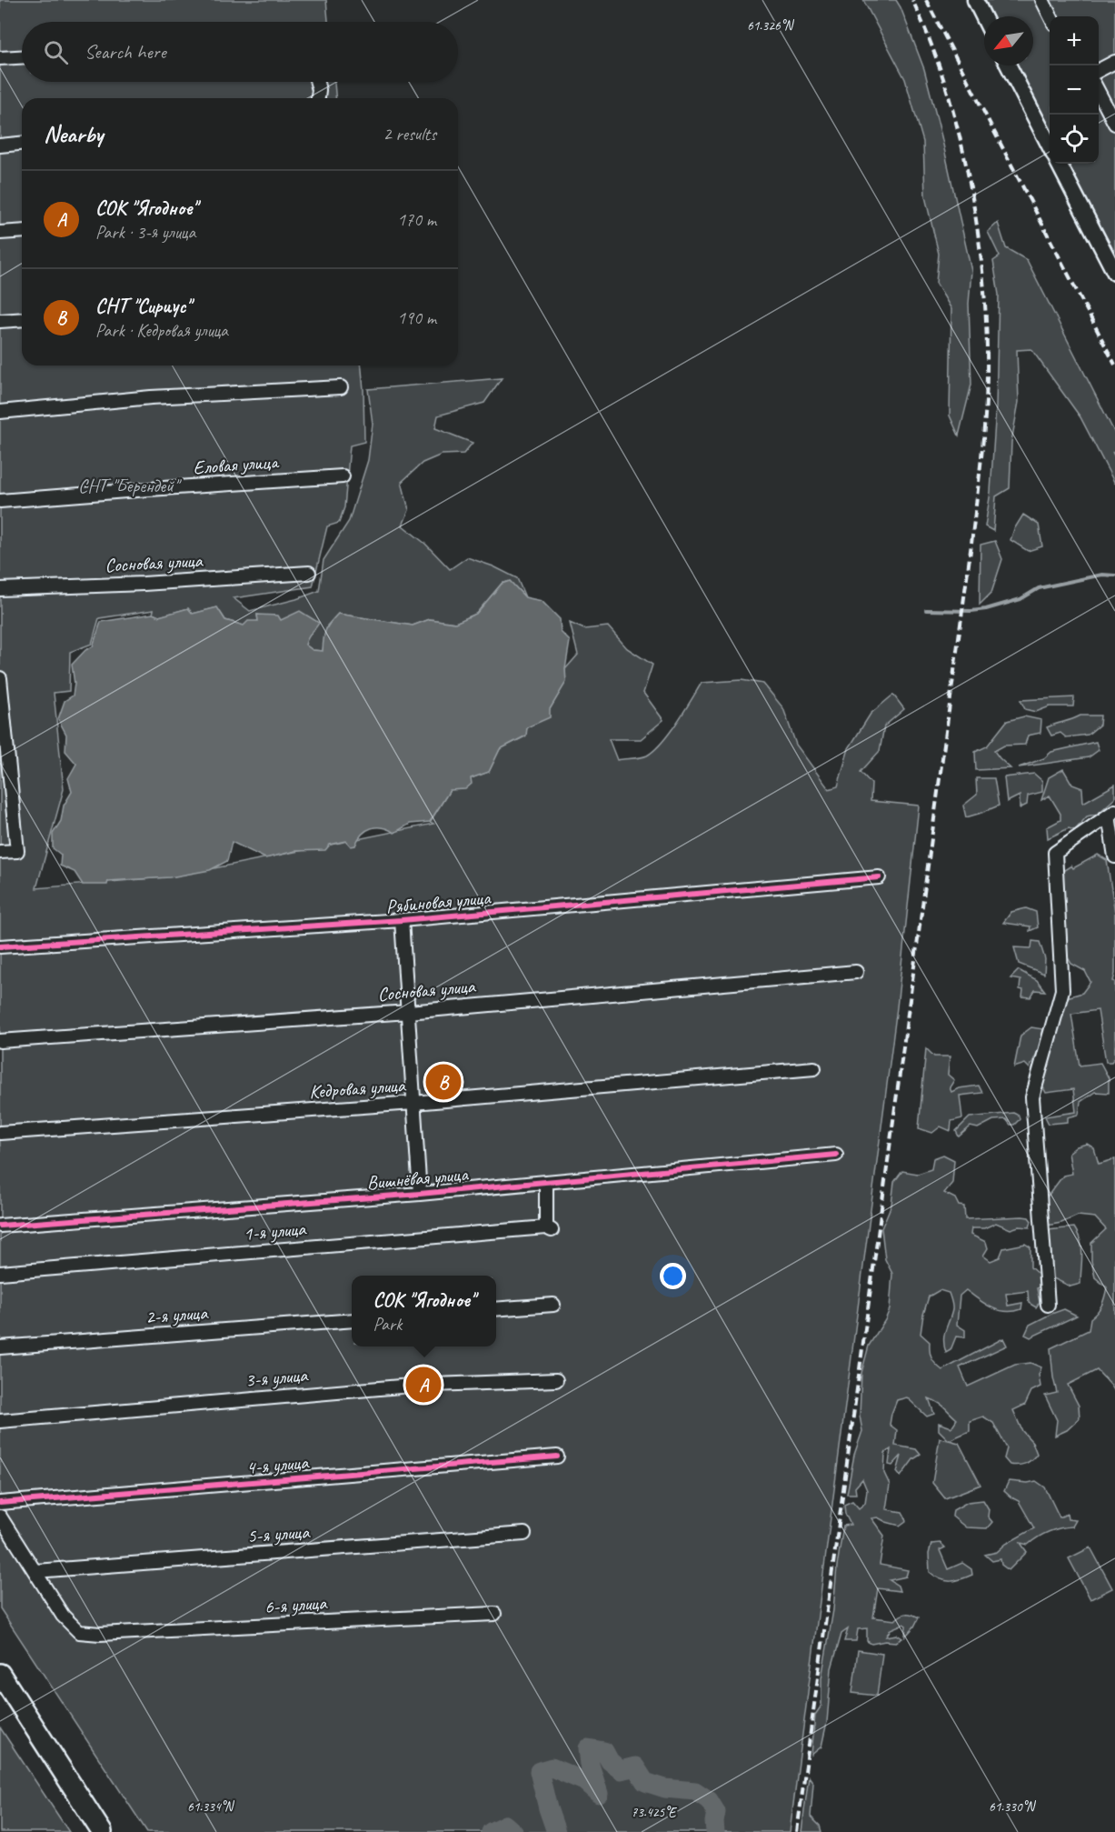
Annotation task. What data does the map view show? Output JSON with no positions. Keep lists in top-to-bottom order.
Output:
{
  "streets": {
    "street": [
      "Еловая улица",
      "Сосновая улица",
      "Рябиновая улица",
      "Кедровая улица",
      "Вишнёвая улица",
      "1-я улица",
      "2-я улица",
      "3-я улица",
      "4-я улица",
      "5-я улица",
      "6-я улица"
    ]
  },
  "crossings": [
    ["Вишнёвая улица", "1-я улица"],
    ["5-я улица", "6-я улица"]
  ],
  "parks": ["СНТ \"Берендей\""],
  "north": "bottom left",
  "page": {
    "map_buttons": ["+", "−"],
    "search": "Search here",
    "heading": ["Nearby", "2 results"],
    "list": [
      {
        "mark": "A",
        "name": "СОК \"Ягодное\"",
        "note": "Park · 3-я улица",
        "value": "170 m"
      },
      {
        "mark": "B",
        "name": "СНТ \"Сириус\"",
        "note": "Park · Кедровая улица",
        "value": "190 m"
      }
    ],
    "pins": ["B", "A"],
    "popup": ["СОК \"Ягодное\"", "Park"]
  },
  "coordinates": [
    "61.326°N",
    "61.334°N",
    "61.330°N",
    "73.425°E"
  ]
}
